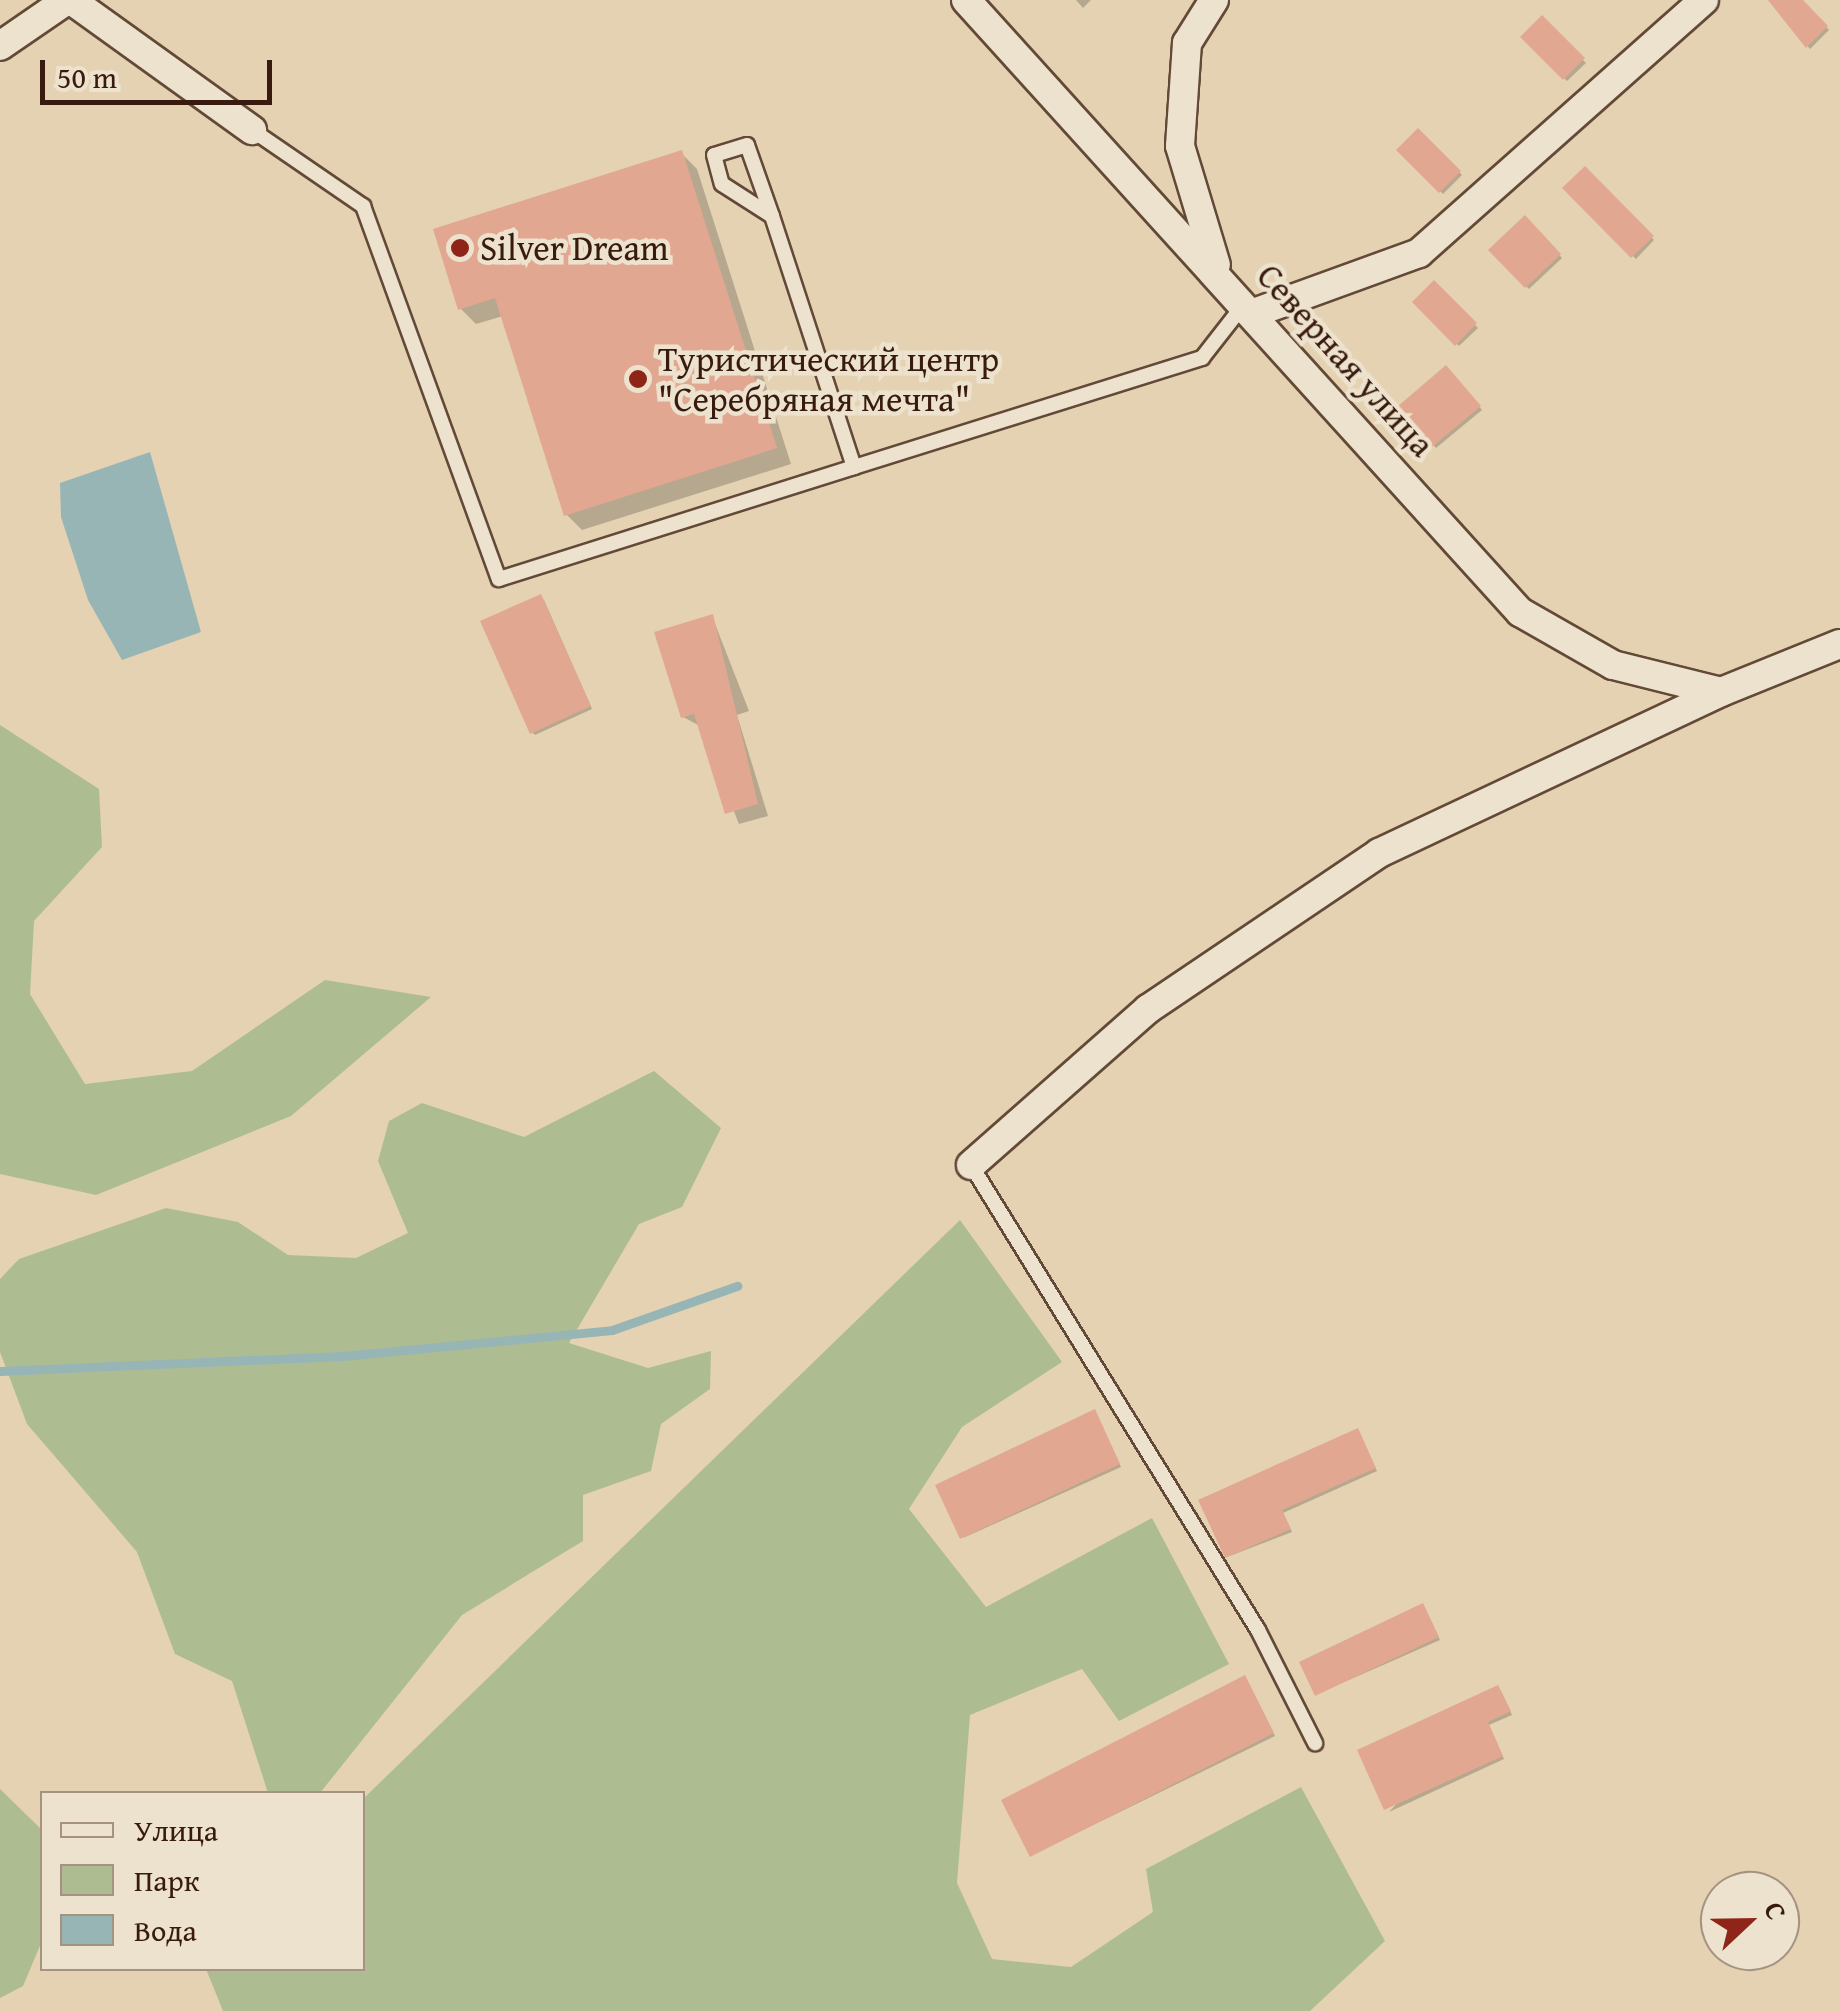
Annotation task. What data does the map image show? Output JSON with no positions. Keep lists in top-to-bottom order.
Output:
{
  "streets": {
    "street": ["Северная улица"]
  },
  "places": ["Silver Dream", "Туристический центр \"Серебряная мечта\""],
  "legend": ["Улица", "Парк", "Вода"],
  "scale_bar": "50 m",
  "north": "right"
}
